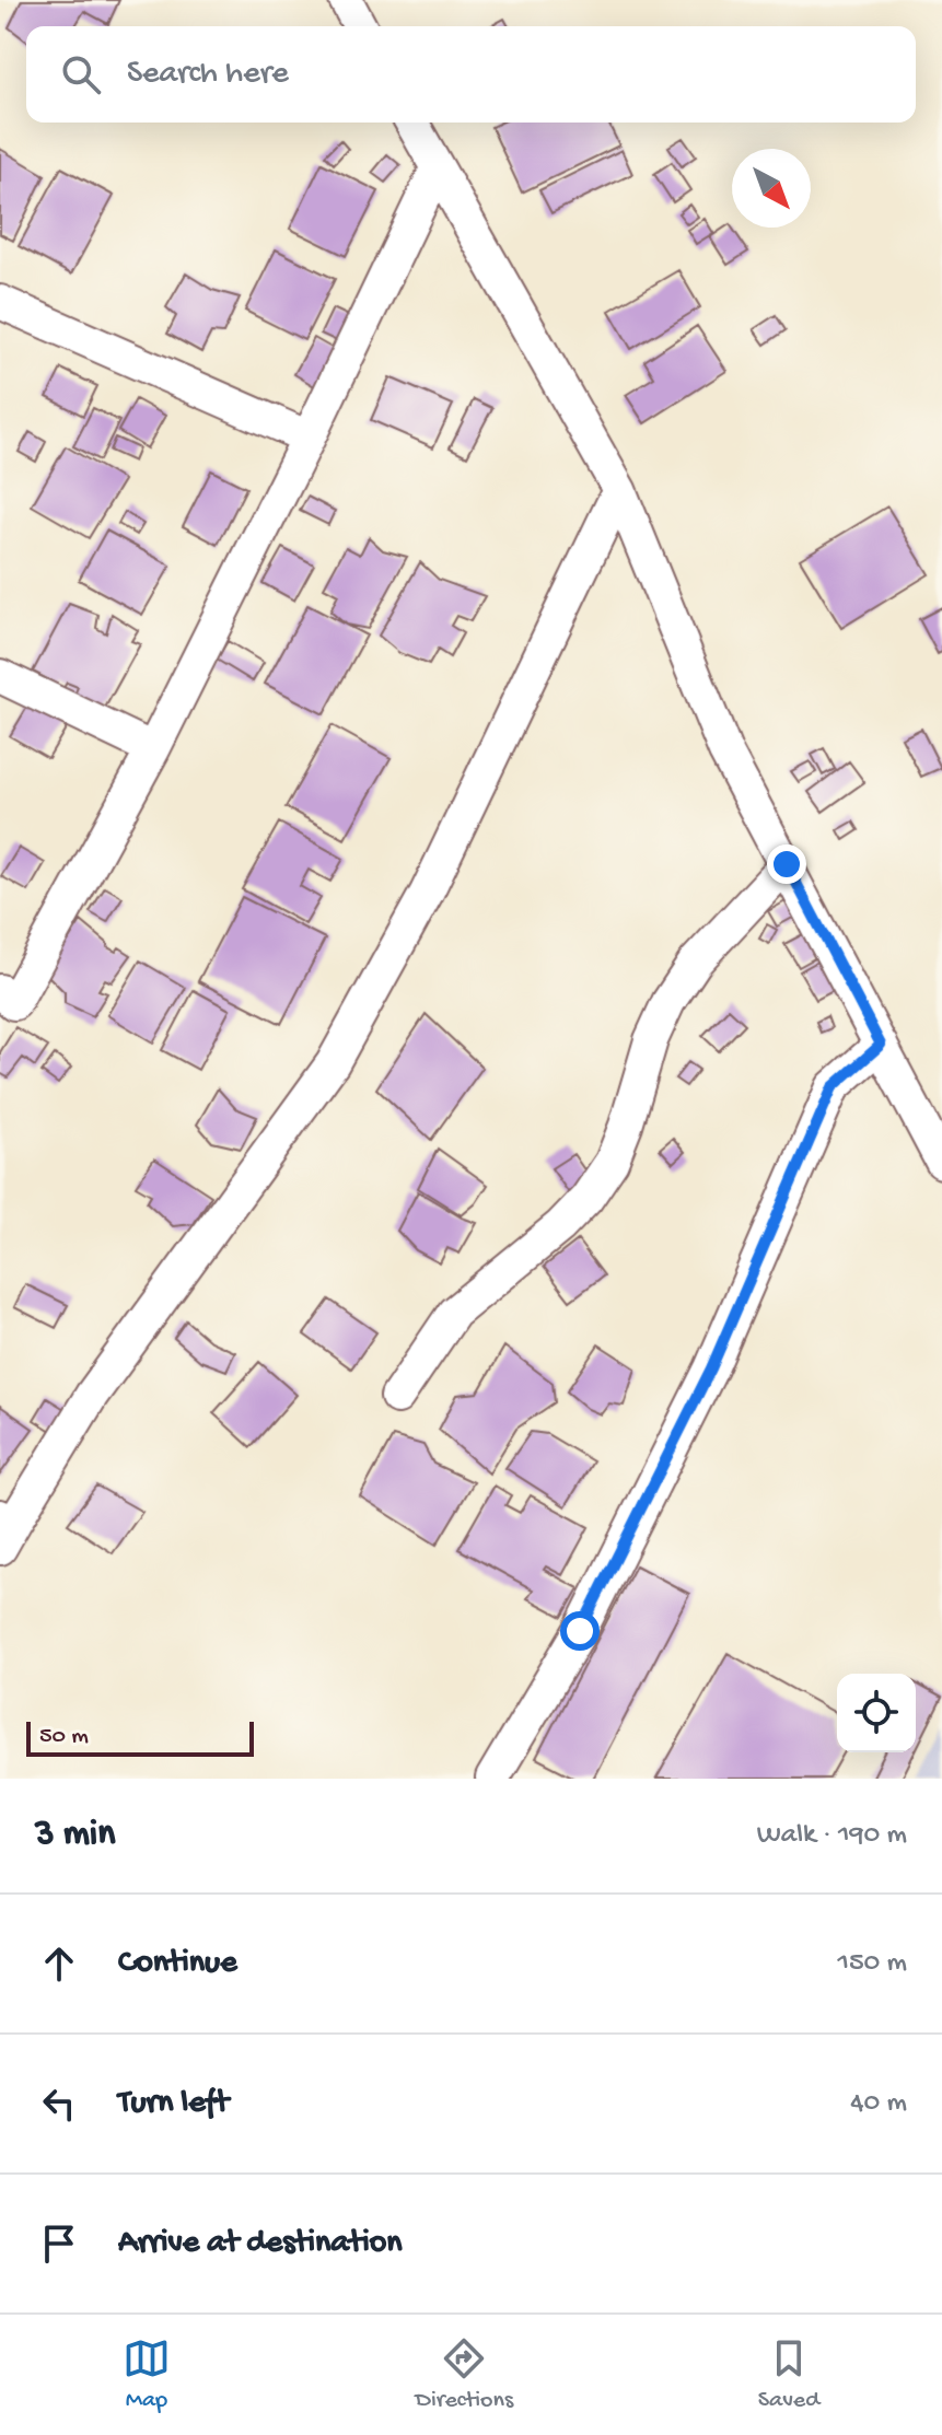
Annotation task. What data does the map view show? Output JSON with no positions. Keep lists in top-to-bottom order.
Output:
{
  "scale_bar": "50 m",
  "north": "bottom right",
  "page": {
    "search": "Search here",
    "scale": "50 m",
    "heading": ["3 min", "Walk · 190 m"],
    "list": [
      ["Continue", "150 m"],
      ["Turn left", "40 m"],
      "Arrive at destination"
    ],
    "nav": ["Map", "Directions", "Saved"]
  }
}
